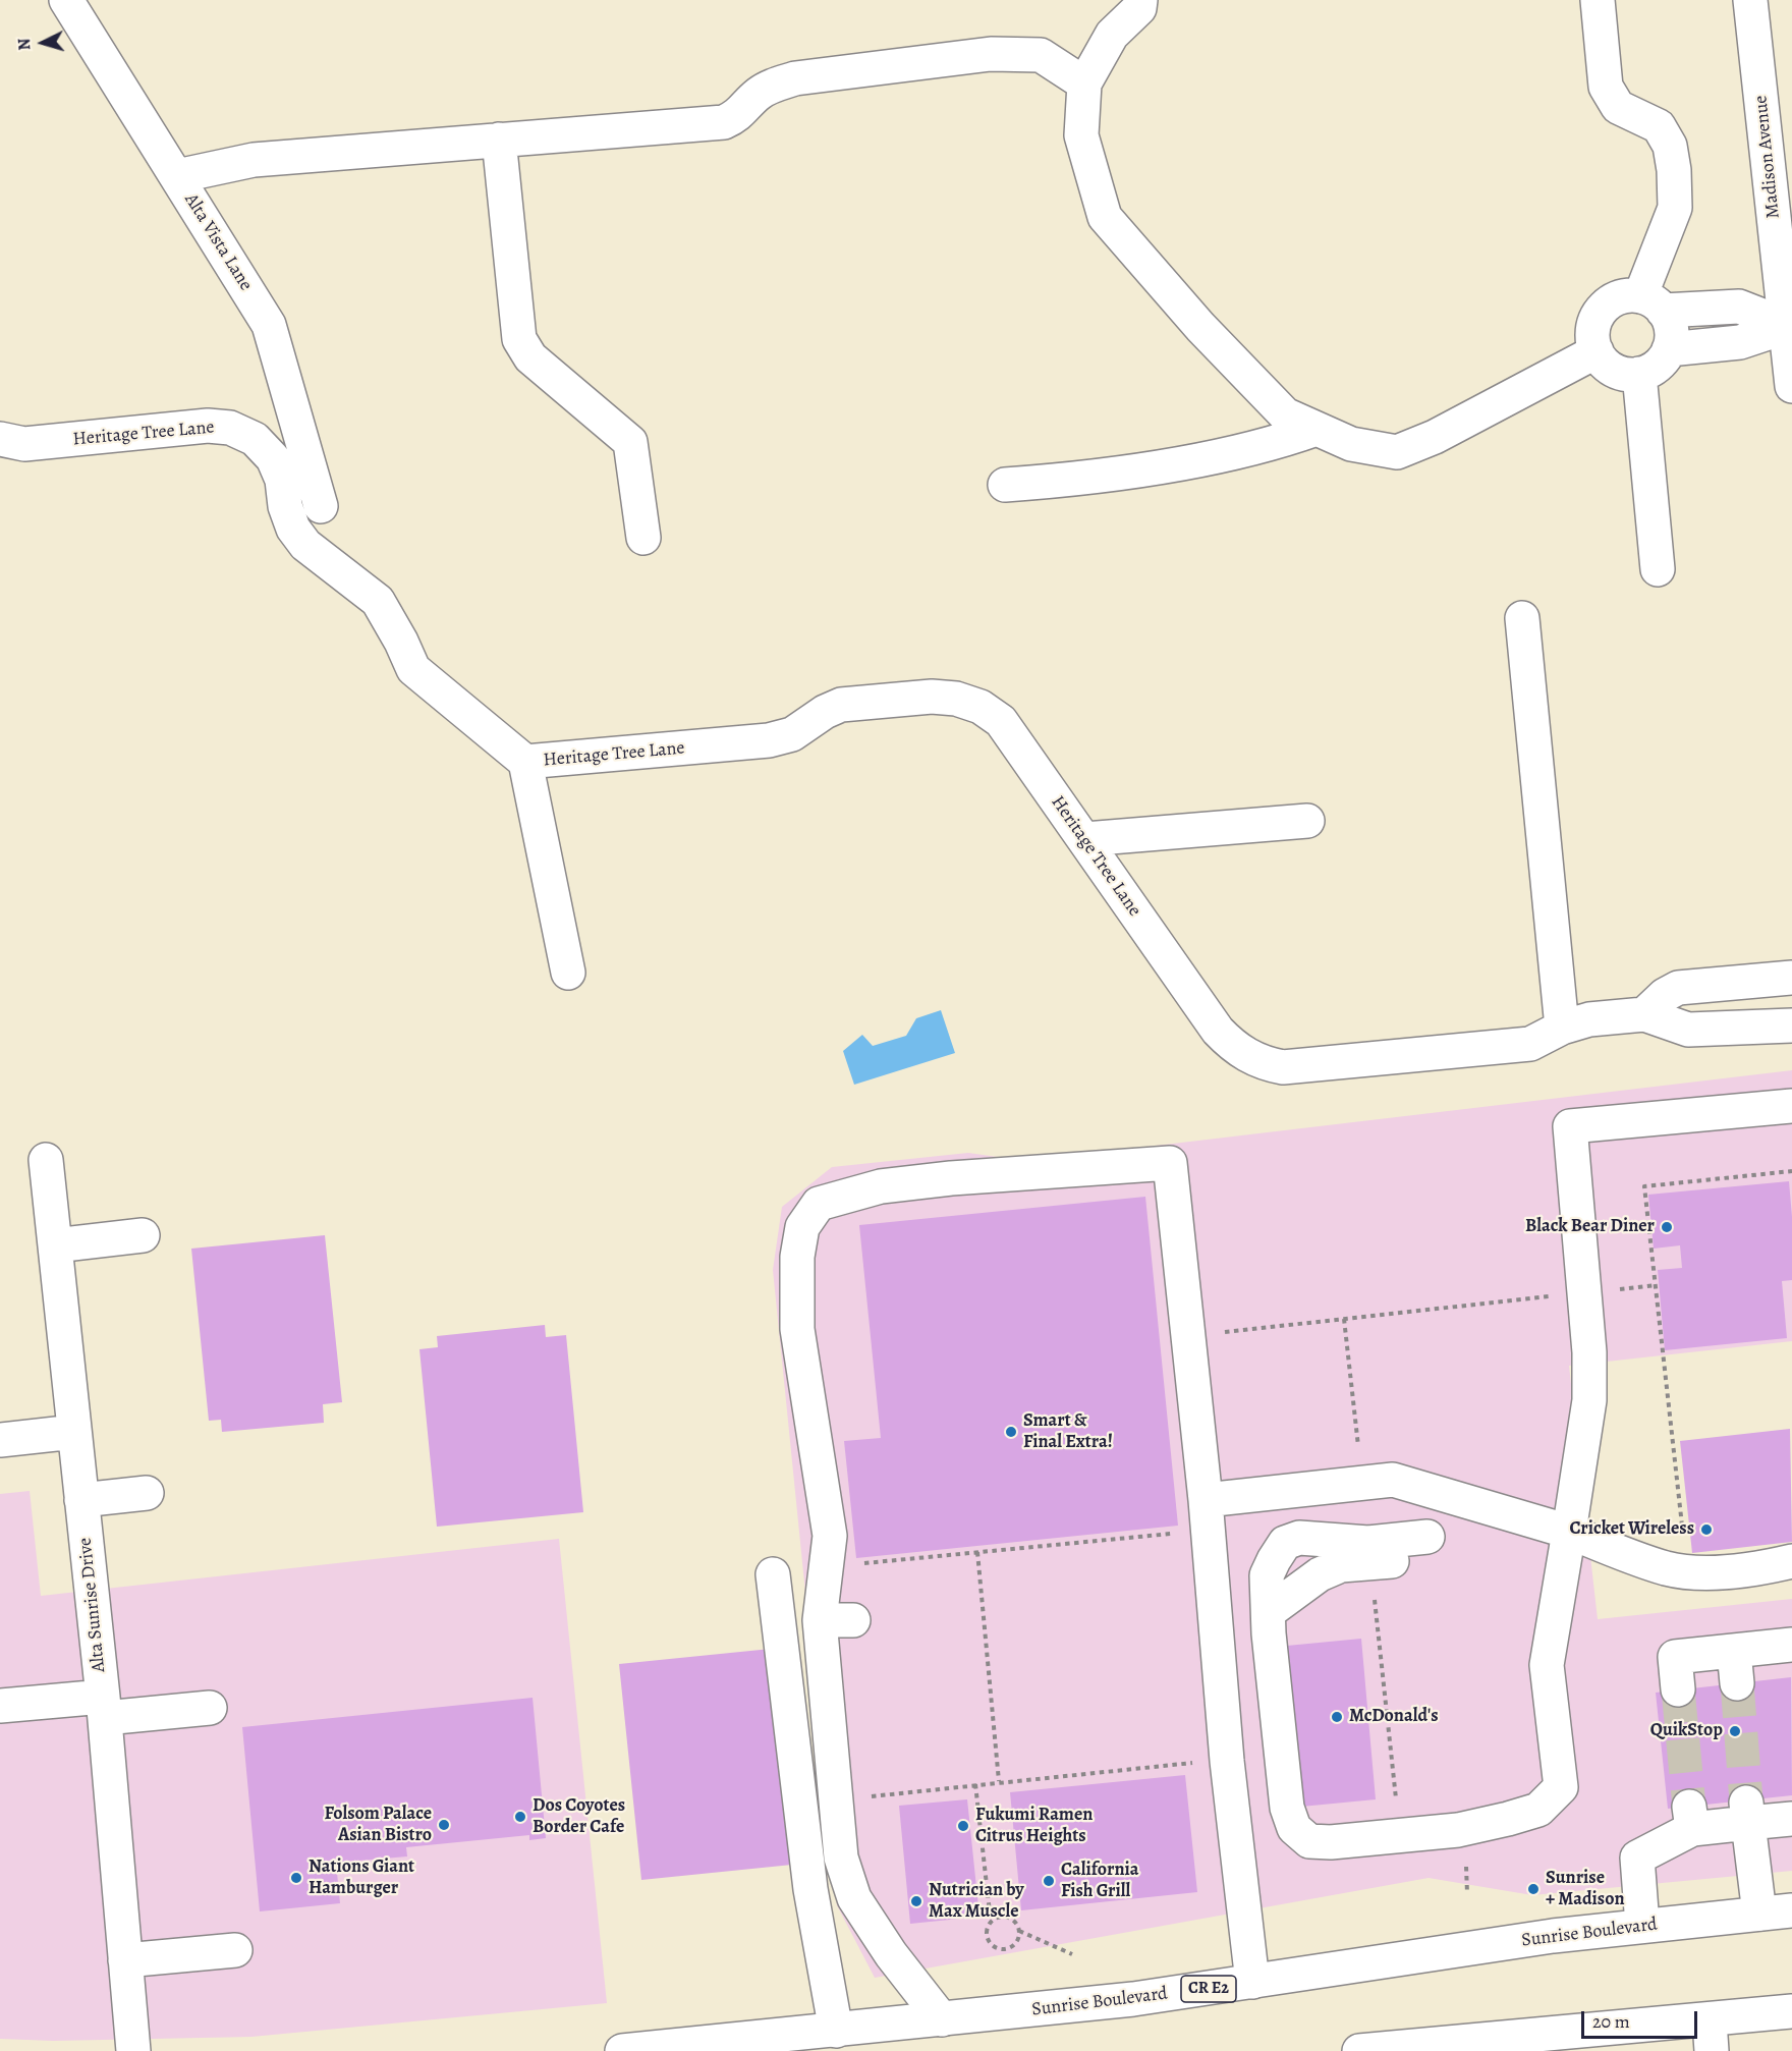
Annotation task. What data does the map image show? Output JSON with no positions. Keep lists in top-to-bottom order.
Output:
{
  "streets": {
    "street": [
      "Madison Avenue",
      "Alta Vista Lane",
      "Heritage Tree Lane",
      "Alta Sunrise Drive",
      "Sunrise Boulevard",
      "CR E2"
    ]
  },
  "places": [
    "Black Bear Diner",
    "Smart & Final Extra!",
    "Cricket Wireless",
    "McDonald's",
    "QuikStop",
    "Dos Coyotes Border Cafe",
    "Folsom Palace Asian Bistro",
    "Fukumi Ramen Citrus Heights",
    "Nations Giant Hamburger",
    "California Fish Grill",
    "Sunrise + Madison",
    "Nutrician by Max Muscle"
  ],
  "scale_bar": "20 m",
  "north": "left"
}
